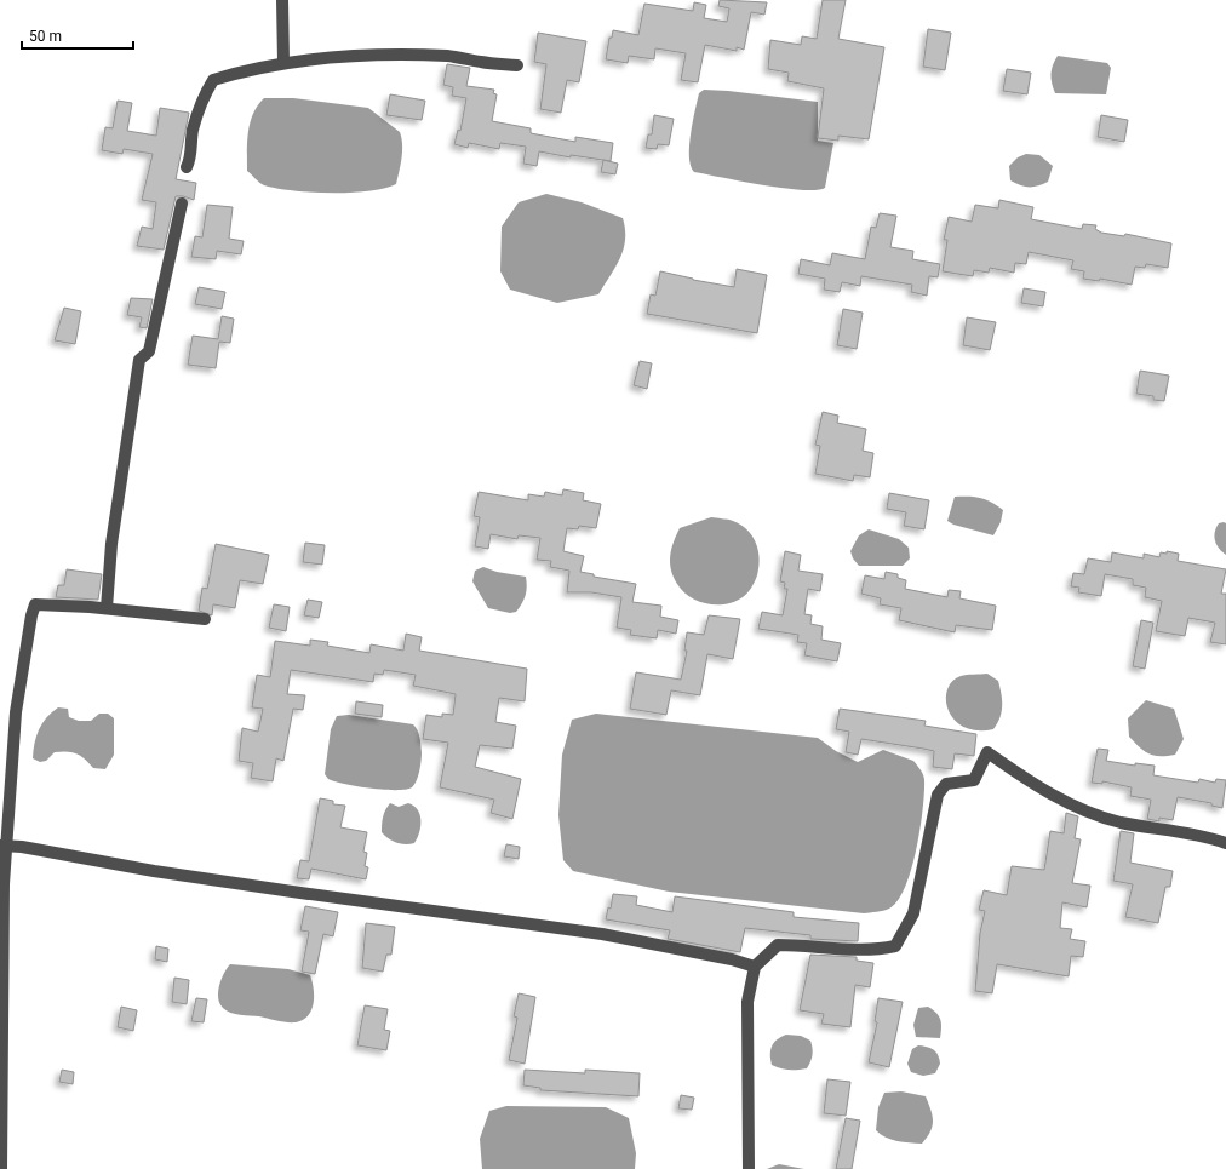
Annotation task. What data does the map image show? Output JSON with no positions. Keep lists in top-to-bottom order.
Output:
{
  "scale_bar": "50 m"
}
